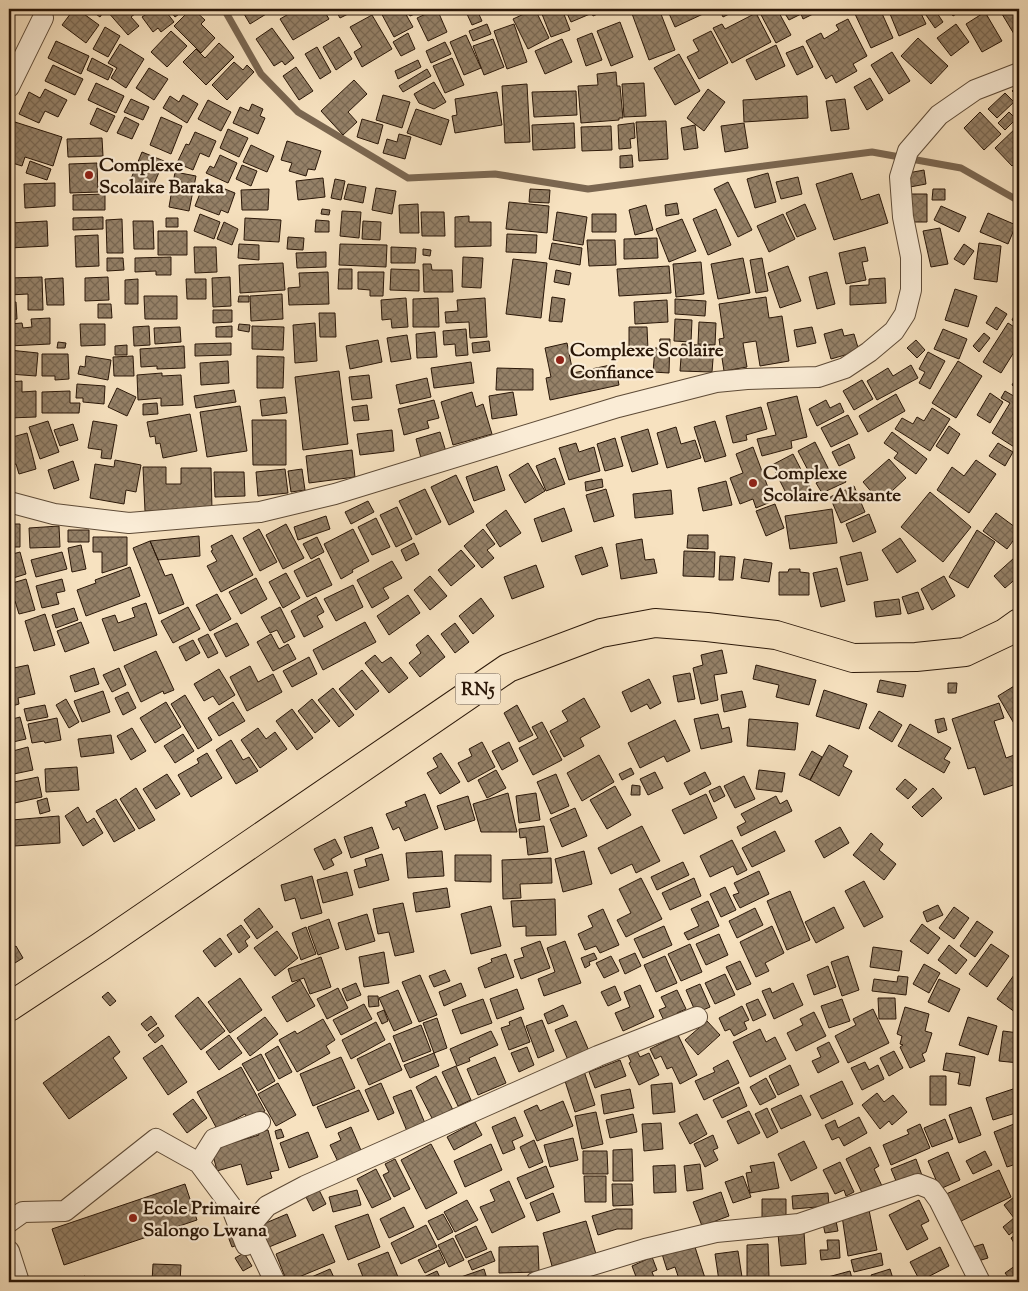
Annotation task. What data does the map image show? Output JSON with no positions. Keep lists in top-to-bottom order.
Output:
{
  "streets": {
    "highway": ["RN5"]
  },
  "places": [
    "Complexe Scolaire Baraka",
    "Complexe Scolaire Confiance",
    "Complexe Scolaire Aksante",
    "Ecole Primaire Salongo Lwana"
  ]
}
